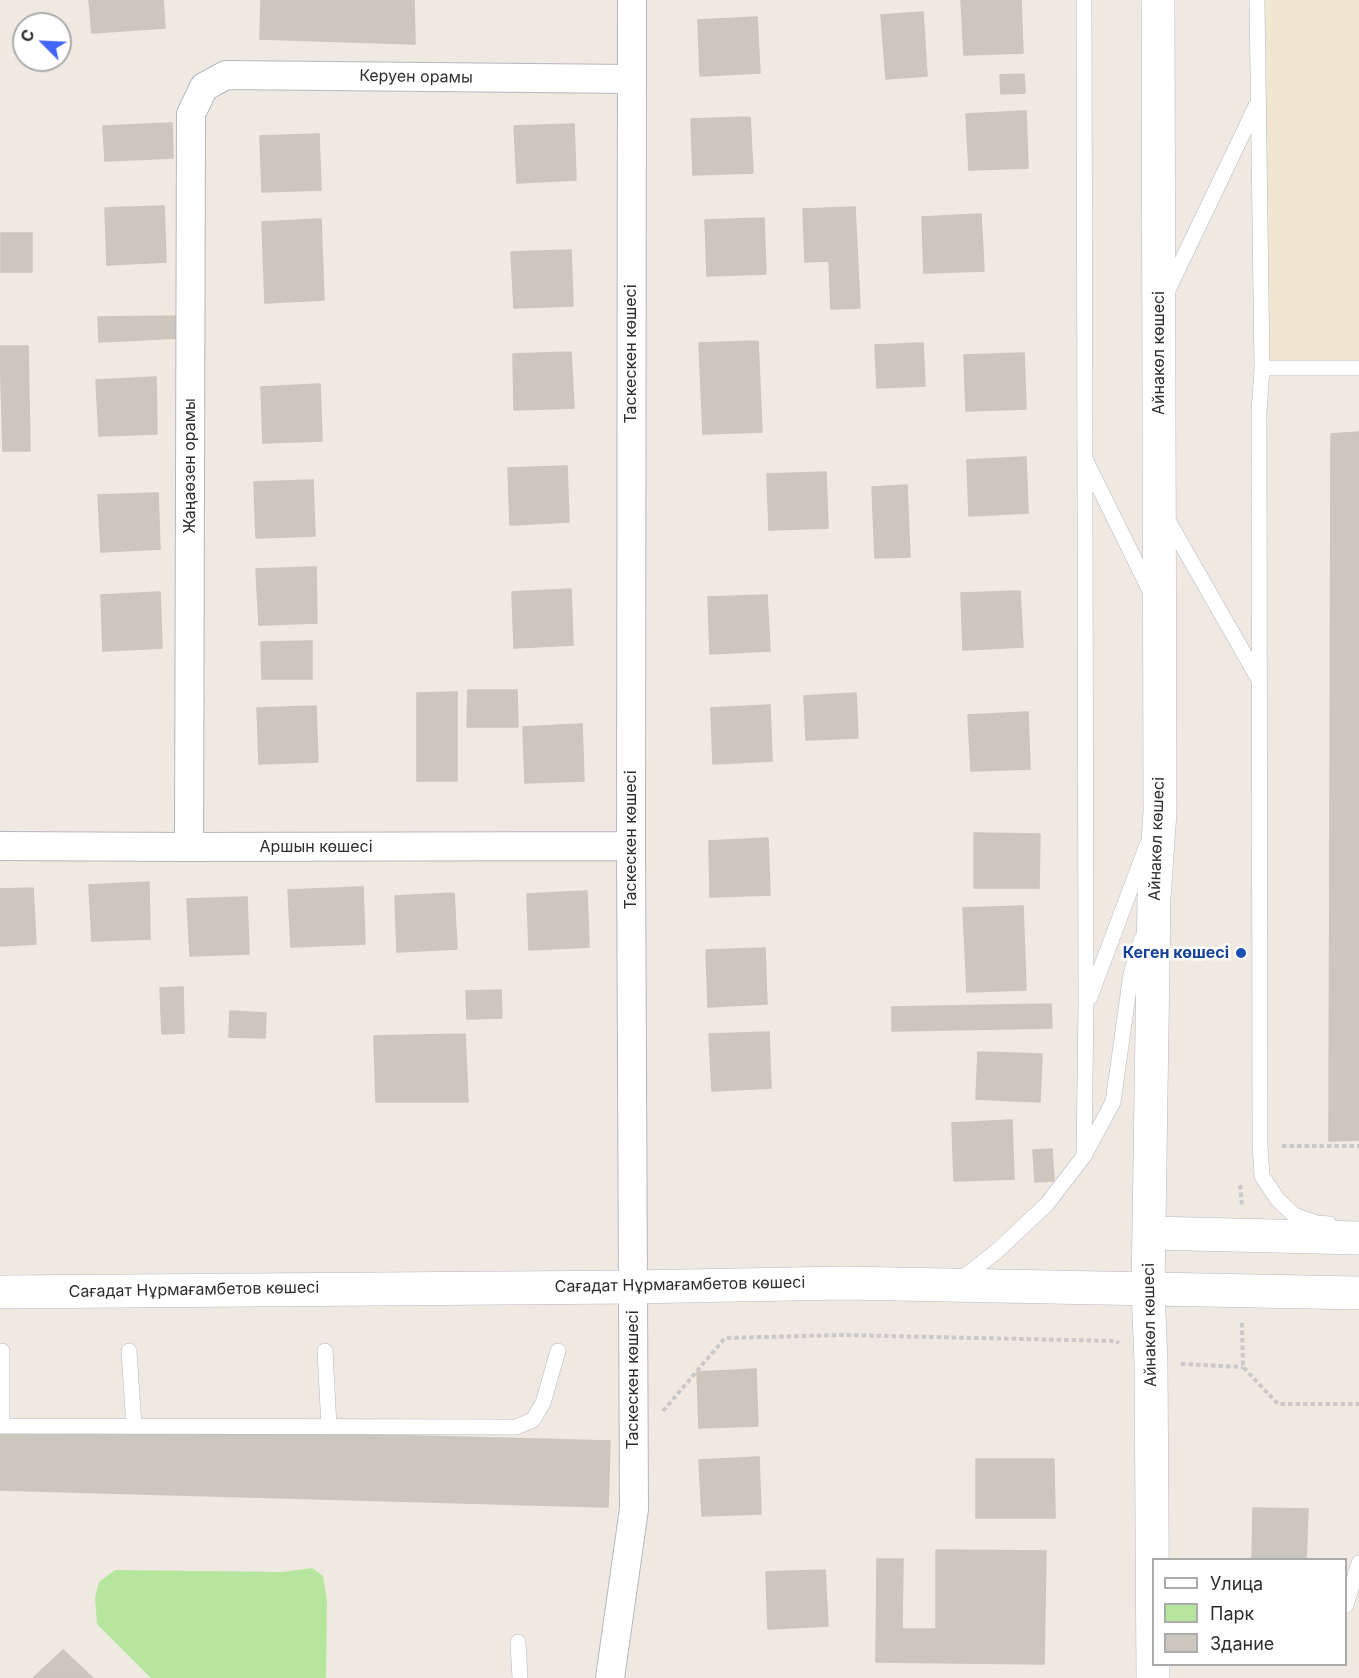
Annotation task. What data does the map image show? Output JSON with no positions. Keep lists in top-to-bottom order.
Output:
{
  "streets": {
    "street": [
      "Керуен орамы",
      "Айнакөл көшесі",
      "Таскескен көшесі",
      "Жаңаөзен орамы",
      "Аршын көшесі",
      "Сағадат Нұрмағамбетов көшесі"
    ]
  },
  "crossings": [
    ["Керуен орамы", "Таскескен көшесі"],
    ["Керуен орамы", "Жаңаөзен орамы"],
    ["Айнакөл көшесі", "Сағадат Нұрмағамбетов көшесі"],
    ["Таскескен көшесі", "Аршын көшесі"],
    ["Таскескен көшесі", "Сағадат Нұрмағамбетов көшесі"],
    ["Жаңаөзен орамы", "Аршын көшесі"]
  ],
  "places": ["Кеген көшесі"],
  "legend": ["Улица", "Парк", "Здание"],
  "north": "top left"
}
